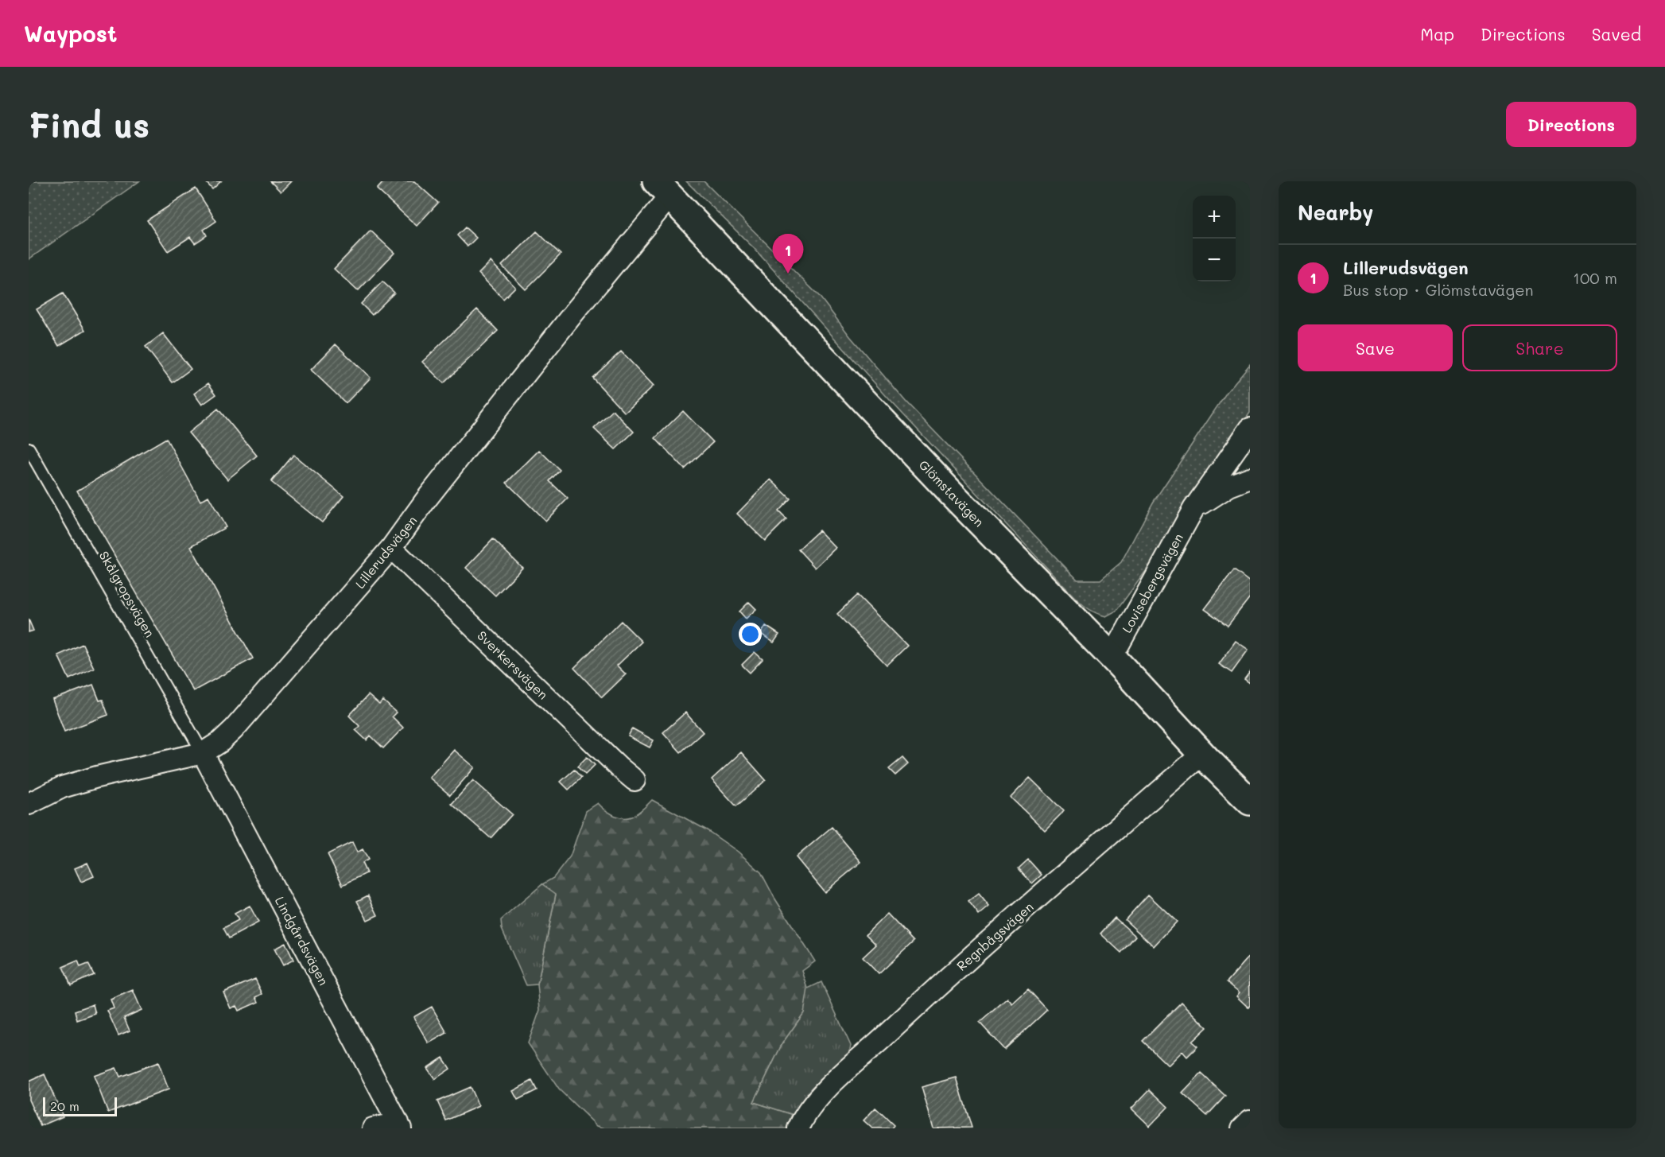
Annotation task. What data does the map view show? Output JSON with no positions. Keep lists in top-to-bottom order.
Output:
{
  "streets": {
    "main road": ["Glömstavägen"],
    "street": [
      "Lillerudsvägen",
      "Lovisebergsvägen",
      "Sverkersvägen",
      "Regnbågsvägen",
      "Lindgårdsvägen"
    ],
    "lane": ["Skålgropsvägen"]
  },
  "crossings": [
    ["Glömstavägen", "Lillerudsvägen"],
    ["Glömstavägen", "Lovisebergsvägen"],
    ["Glömstavägen", "Regnbågsvägen"],
    ["Lillerudsvägen", "Skålgropsvägen"],
    ["Lillerudsvägen", "Sverkersvägen"],
    ["Lillerudsvägen", "Lindgårdsvägen"],
    ["Skålgropsvägen", "Lindgårdsvägen"]
  ],
  "scale_bar": "20 m",
  "page": {
    "header": "Waypost",
    "nav": ["Map", "Directions", "Saved"],
    "buttons": [
      "Directions",
      ["Save", "Share"]
    ],
    "title": "Find us",
    "heading": "Nearby",
    "map_buttons": ["+", "−"],
    "pins": "1",
    "list": [
      {
        "mark": "1",
        "name": "Lillerudsvägen",
        "note": "Bus stop · Glömstavägen",
        "value": "100 m"
      }
    ],
    "scale": "20 m"
  }
}
